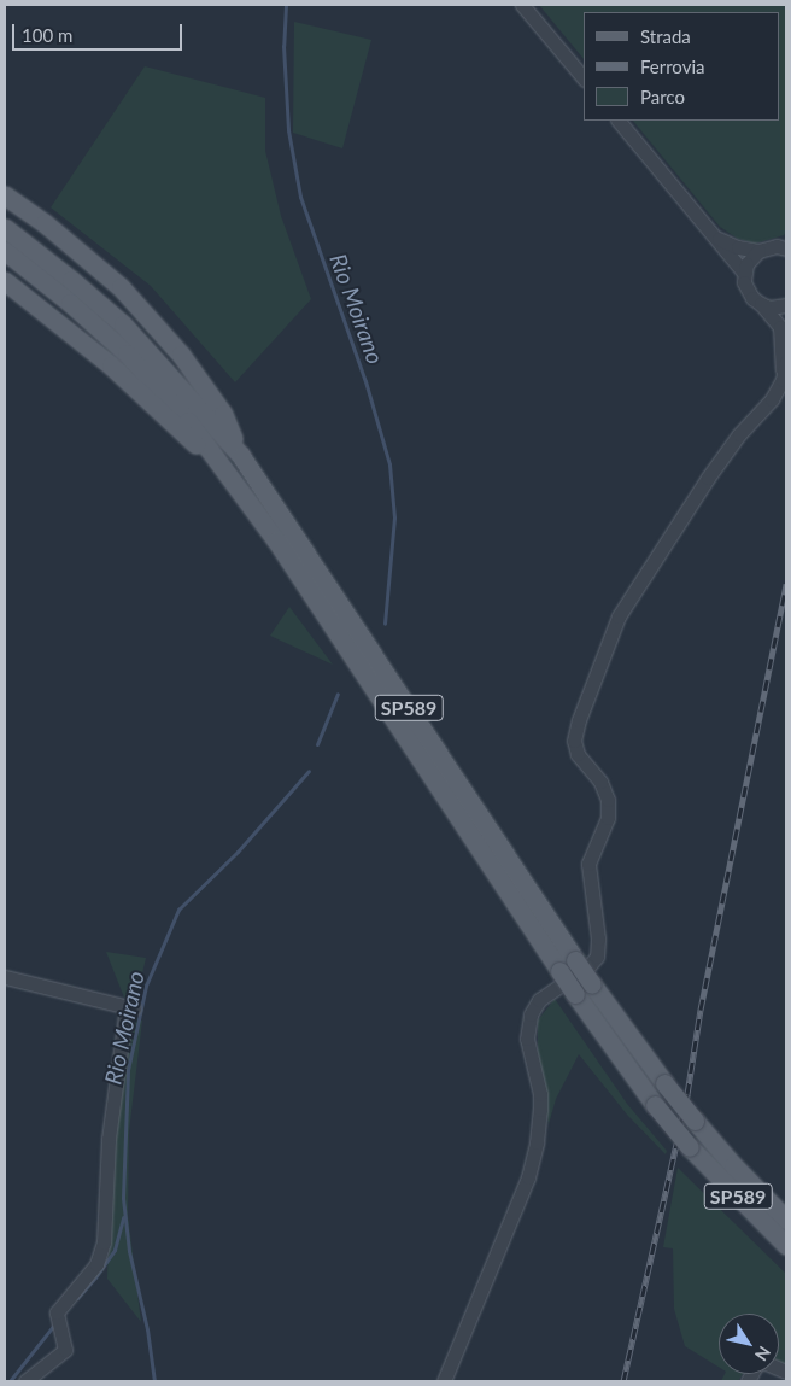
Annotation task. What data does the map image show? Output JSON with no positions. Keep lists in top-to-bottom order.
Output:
{
  "streets": {
    "main road": ["SP589"]
  },
  "water": ["Rio Moirano"],
  "legend": ["Strada", "Ferrovia", "Parco"],
  "scale_bar": "100 m",
  "north": "bottom right"
}
